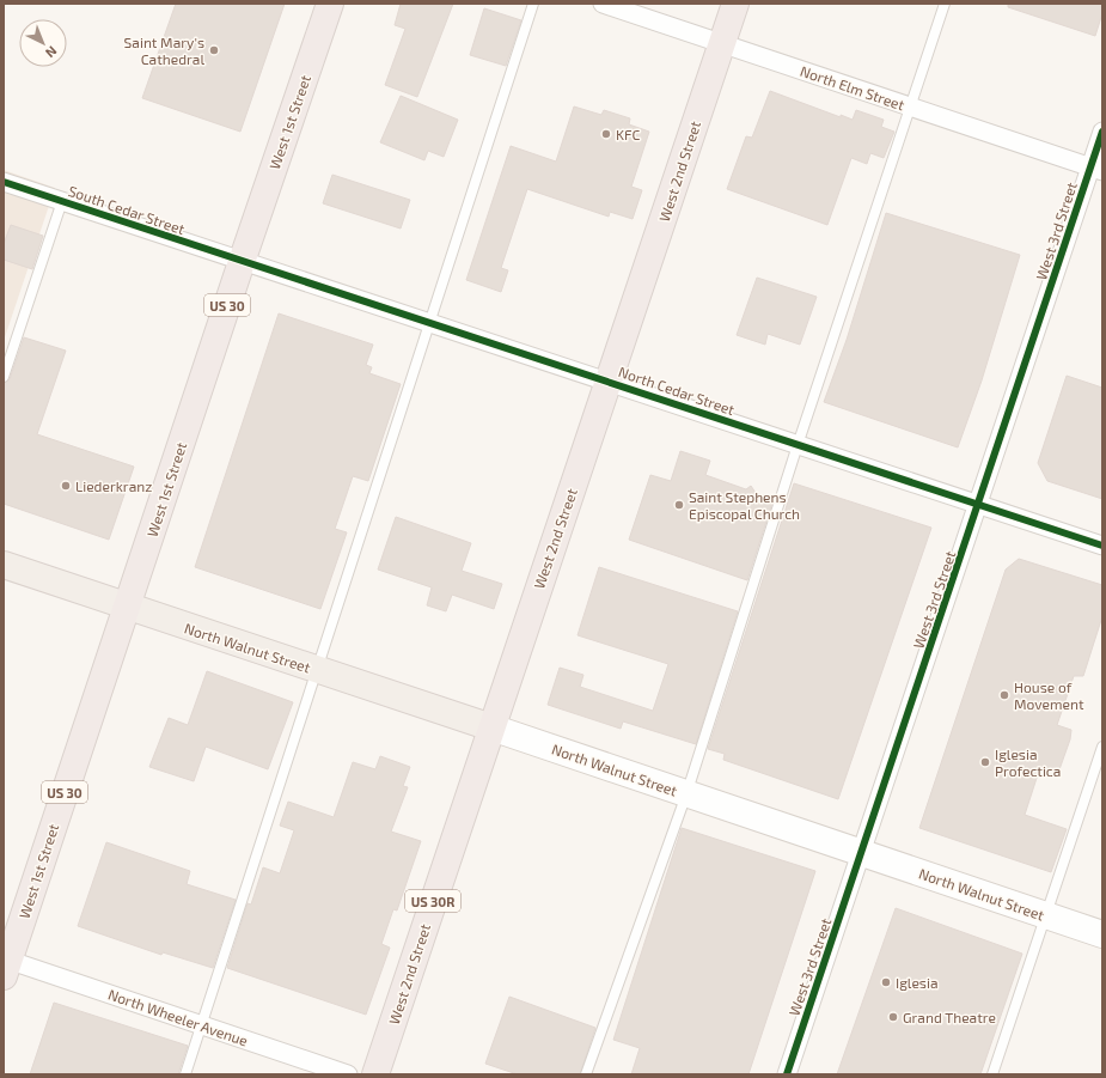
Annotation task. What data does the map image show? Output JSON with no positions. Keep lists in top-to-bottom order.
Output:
{
  "streets": {
    "highway": [
      "West 1st Street",
      "West 2nd Street",
      "US 30",
      "US 30R"
    ],
    "main road": ["North Walnut Street"],
    "street": [
      "North Elm Street",
      "South Cedar Street",
      "West 3rd Street",
      "North Cedar Street",
      "North Wheeler Avenue"
    ]
  },
  "crossings": [
    ["North Elm Street", "West 2nd Street"],
    ["North Elm Street", "West 3rd Street"],
    ["West 1st Street", "South Cedar Street"],
    ["West 1st Street", "North Cedar Street"],
    ["West 1st Street", "North Walnut Street"],
    ["West 1st Street", "North Wheeler Avenue"],
    ["West 2nd Street", "North Cedar Street"],
    ["West 2nd Street", "North Walnut Street"],
    ["South Cedar Street", "North Cedar Street"],
    ["West 3rd Street", "North Cedar Street"],
    ["West 3rd Street", "North Walnut Street"]
  ],
  "places": [
    "Saint Mary's Cathedral",
    "KFC",
    "Liederkranz",
    "Saint Stephens Episcopal Church",
    "House of Movement",
    "Iglesia Profectica",
    "Iglesia",
    "Grand Theatre"
  ],
  "north": "bottom right"
}
